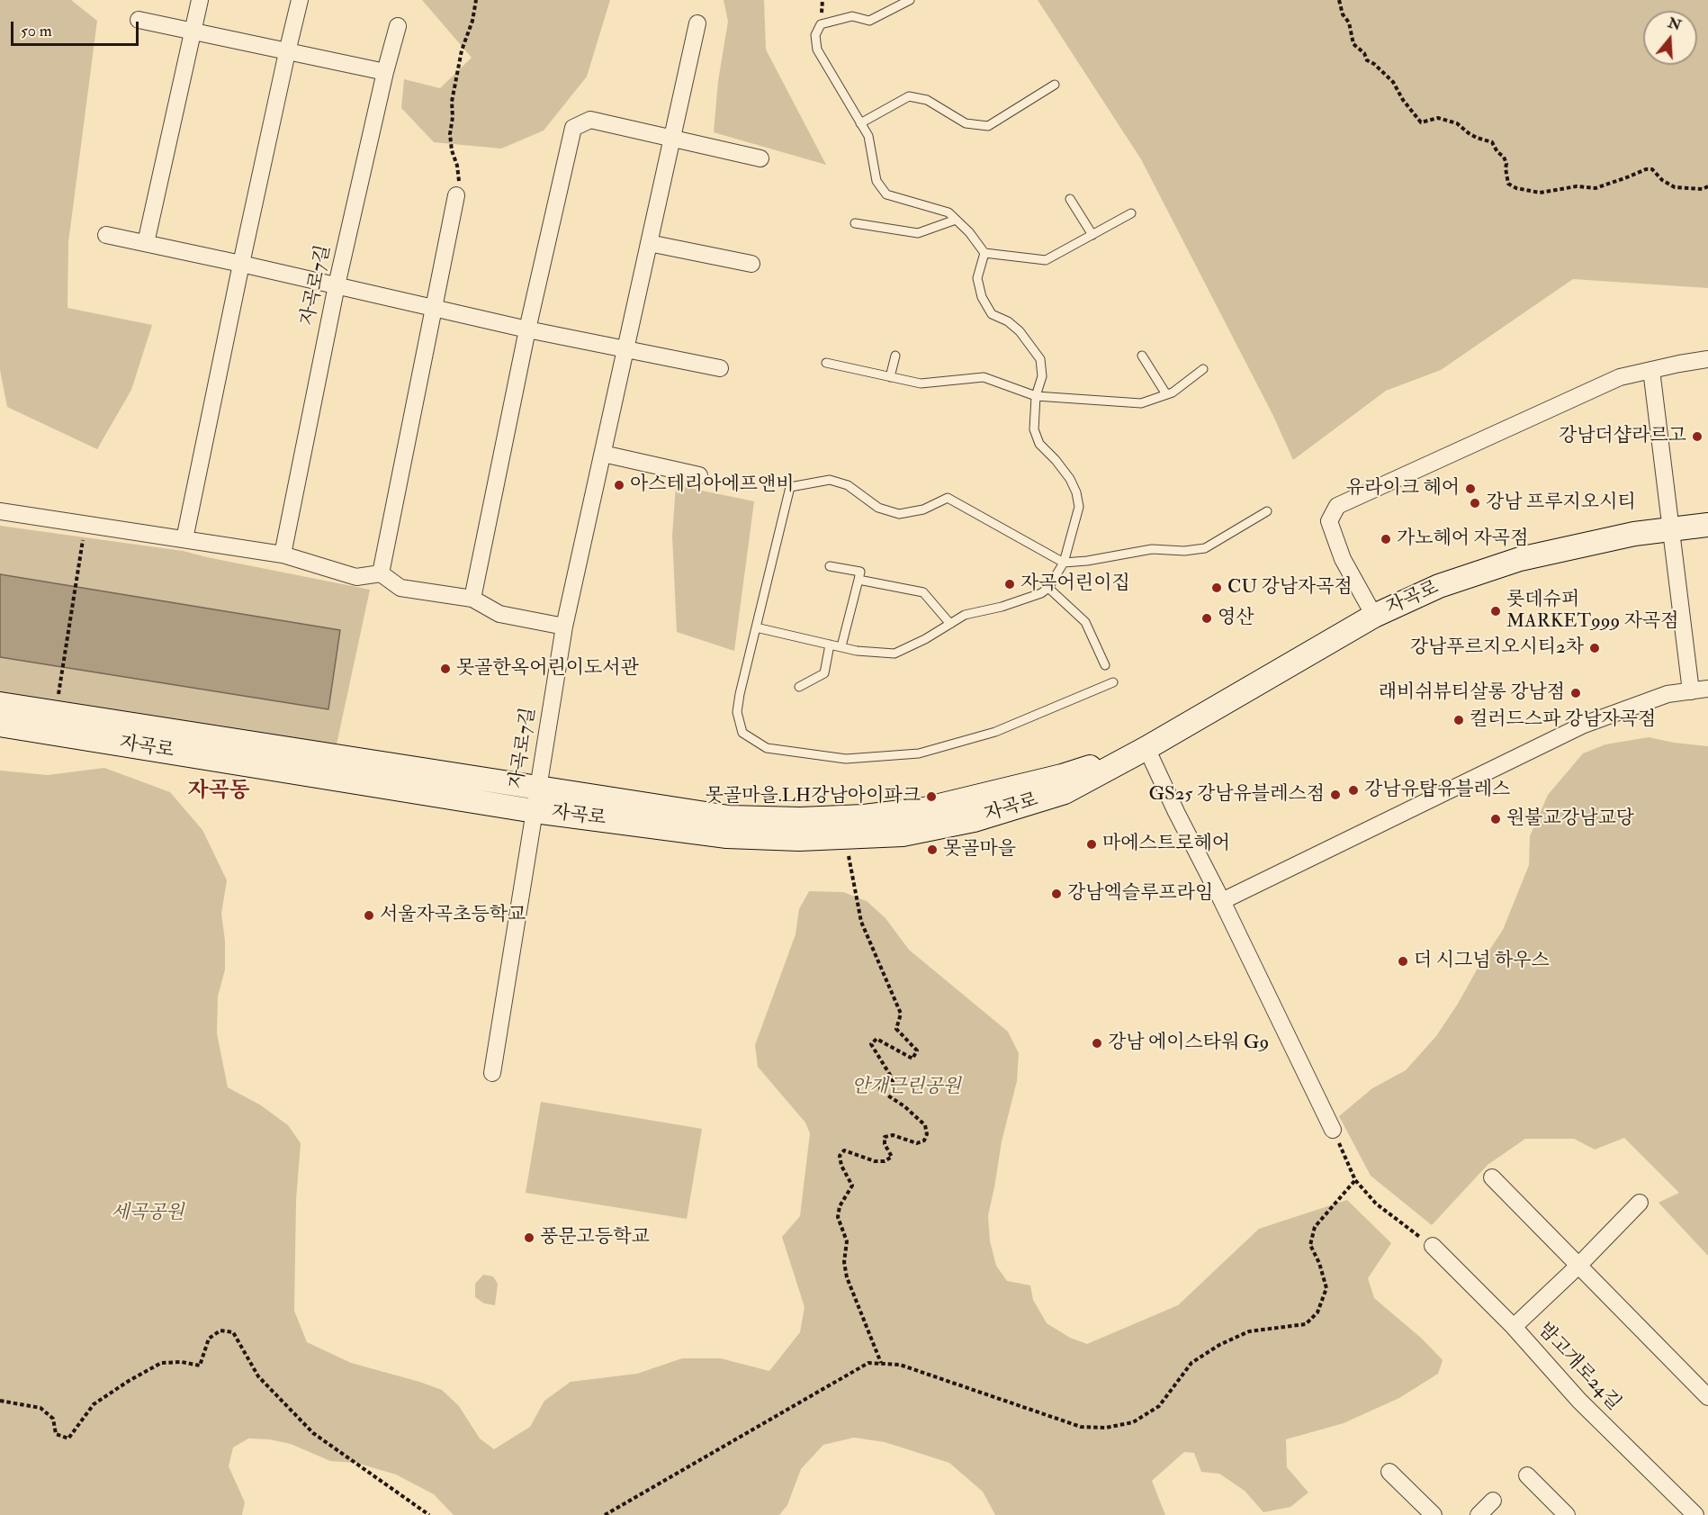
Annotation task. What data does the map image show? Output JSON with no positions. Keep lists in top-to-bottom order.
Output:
{
  "streets": {
    "main road": ["자곡로"],
    "street": ["자곡로7길", "밤고개로24길"]
  },
  "crossings": [
    ["자곡로7길", "자곡로"]
  ],
  "districts": ["자곡동"],
  "parks": ["안개근린공원", "세곡공원"],
  "places": [
    "강남더샵라르고",
    "아스테리아에프앤비",
    "유라이크 헤어",
    "강남 프루지오시티",
    "가노헤어 자곡점",
    "자곡어린이집",
    "CU 강남자곡점",
    "롯데슈퍼 MARKET999 자곡점",
    "영산",
    "강남푸르지오시티2차",
    "못골한옥어린이도서관",
    "래비쉬뷰티살롱 강남점",
    "컬러드스파 강남자곡점",
    "강남유탑유블레스",
    "GS25 강남유블레스점",
    "못골마을.LH강남아이파크",
    "원불교강남교당",
    "마에스트로헤어",
    "못골마을",
    "강남엑슬루프라임",
    "서울자곡초등학교",
    "더 시그넘 하우스",
    "강남 에이스타워 G9",
    "풍문고등학교"
  ],
  "scale_bar": "50 m",
  "north": "top"
}
